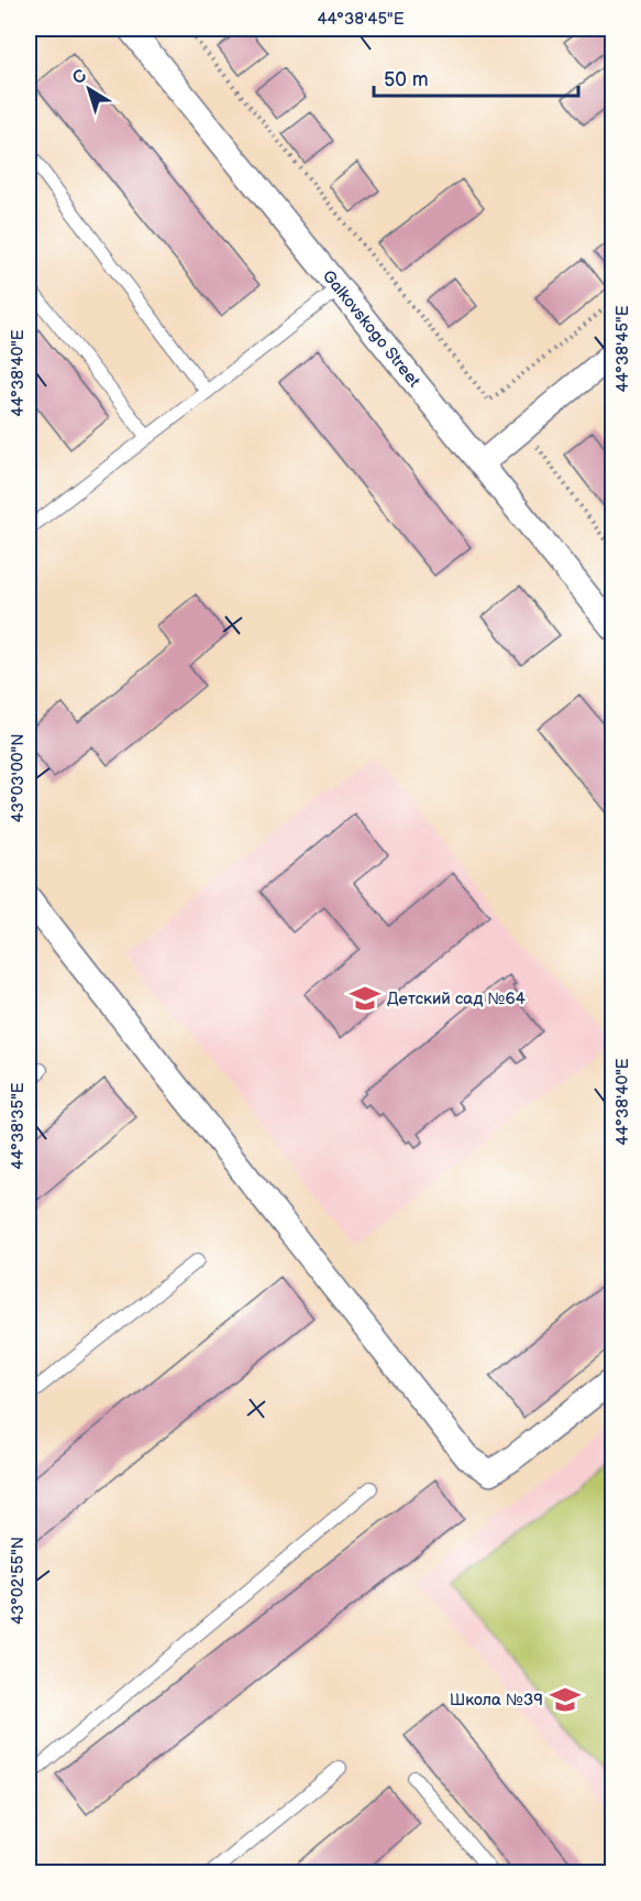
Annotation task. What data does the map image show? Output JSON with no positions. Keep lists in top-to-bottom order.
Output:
{
  "streets": {
    "street": ["Galkovskogo Street"]
  },
  "places": {
    "school or university": ["Детский сад №64", "Школа №39"]
  },
  "scale_bar": "50 m",
  "north": "top left",
  "coordinates": [
    "44°38'45\"E",
    "44°38'40\"E",
    "43°03'00\"N",
    "44°38'35\"E",
    "43°02'55\"N"
  ]
}
